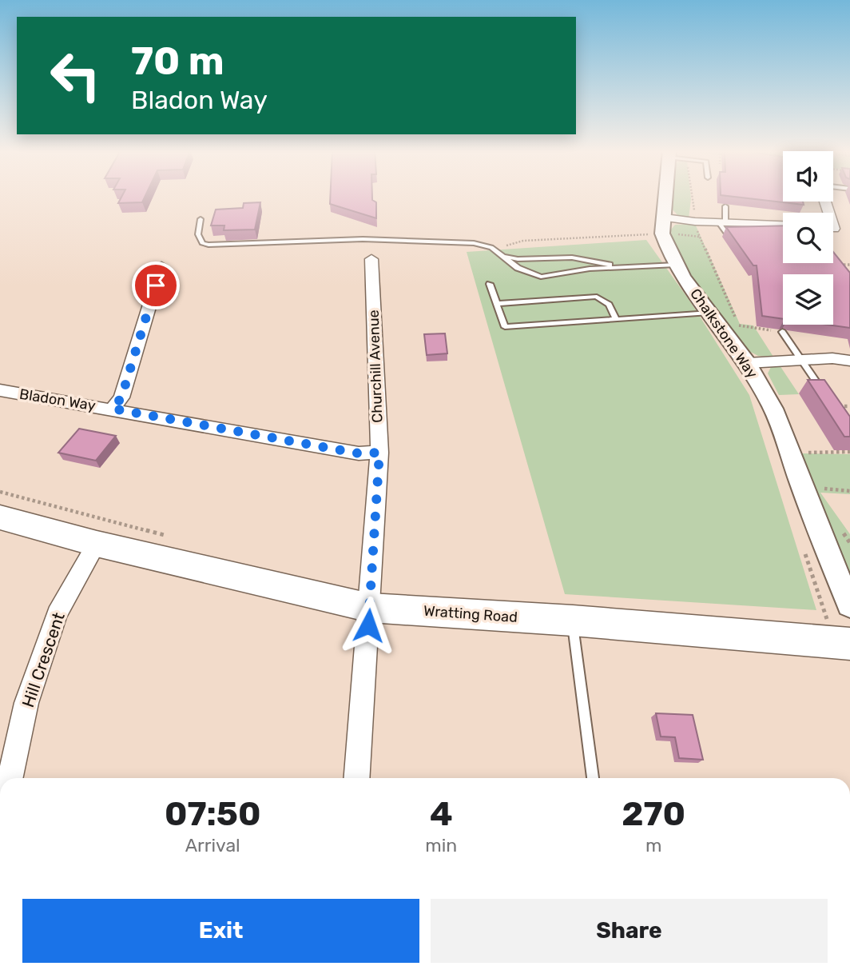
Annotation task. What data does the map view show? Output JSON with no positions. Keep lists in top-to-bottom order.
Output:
{
  "streets": {
    "main road": ["Wratting Road"],
    "street": [
      "Chalkstone Way",
      "Churchill Avenue",
      "Bladon Way",
      "Hill Crescent"
    ]
  },
  "crossings": [
    ["Churchill Avenue", "Bladon Way"],
    ["Churchill Avenue", "Wratting Road"],
    ["Wratting Road", "Hill Crescent"]
  ],
  "page": {
    "turn": ["70 m", "Bladon Way"],
    "eta": [
      "07:50",
      "Arrival",
      "4",
      "min",
      "270",
      "m"
    ],
    "buttons": ["Exit", "Share"]
  }
}
